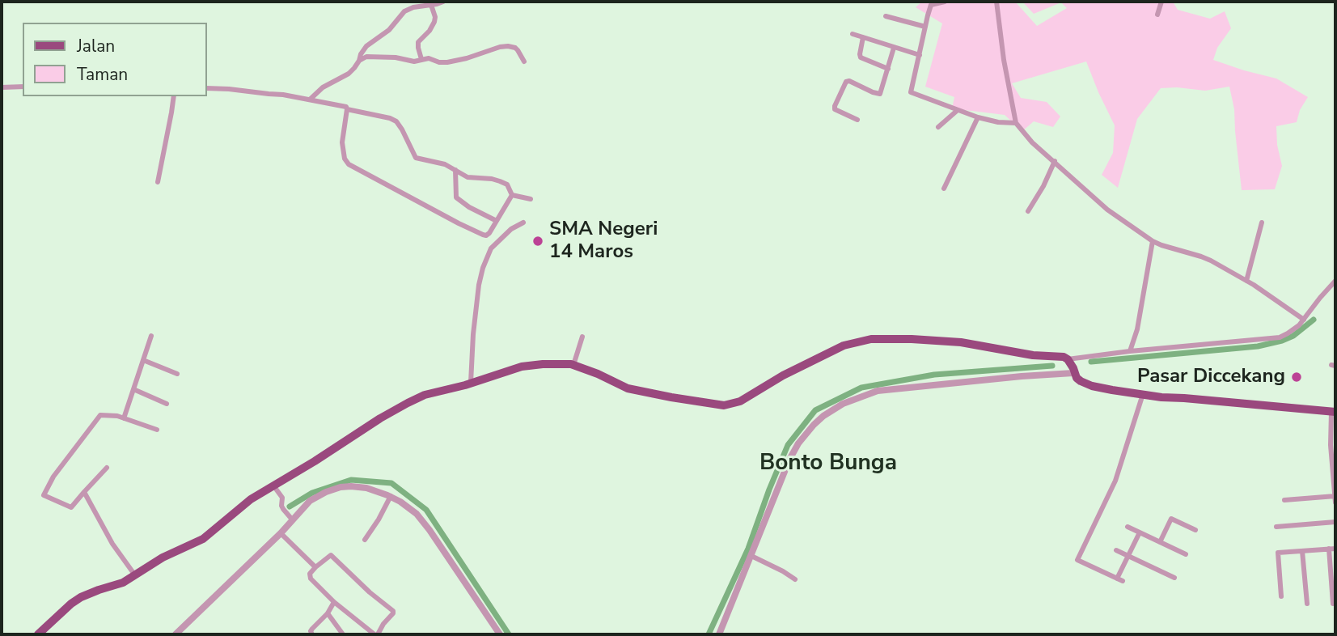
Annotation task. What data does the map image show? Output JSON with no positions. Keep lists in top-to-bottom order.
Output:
{
  "districts": ["Bonto Bunga"],
  "places": ["SMA Negeri 14 Maros", "Pasar Diccekang"],
  "legend": ["Jalan", "Taman"]
}
